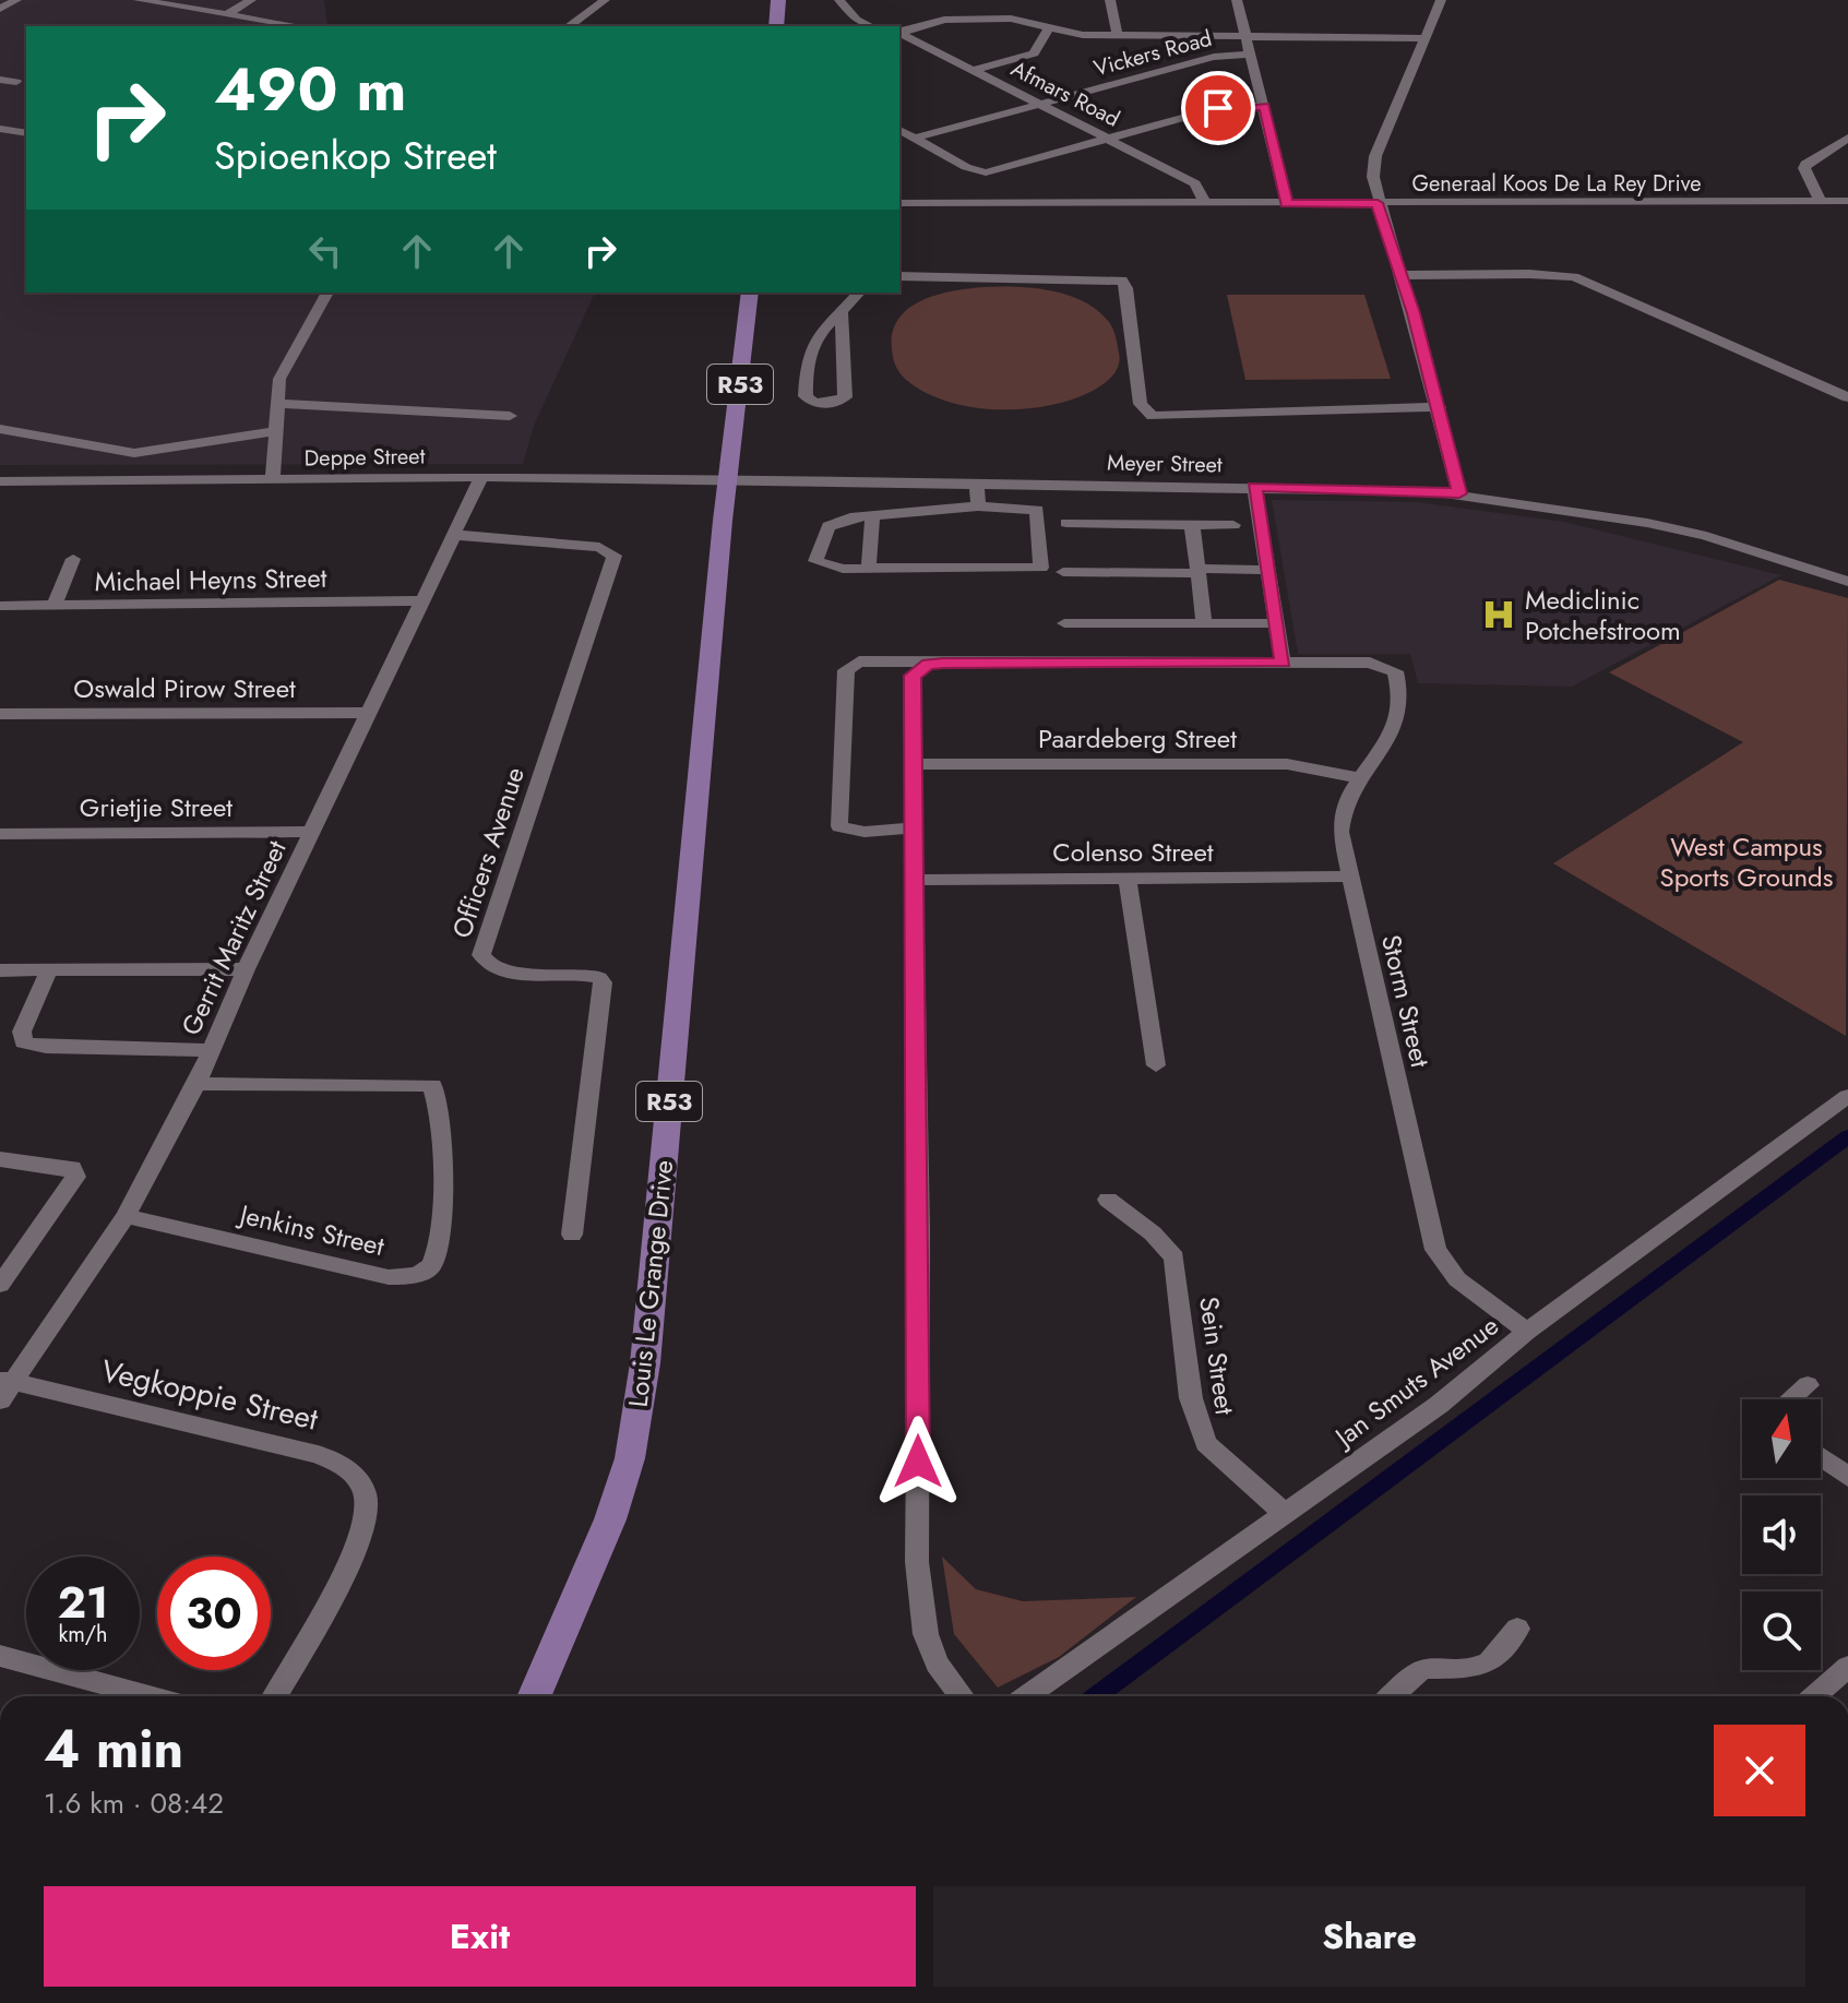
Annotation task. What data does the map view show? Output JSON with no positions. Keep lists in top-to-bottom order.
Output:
{
  "streets": {
    "main road": ["R53", "Louis Le Grange Drive"],
    "street": [
      "Vickers Road",
      "Afmars Road",
      "Generaal Koos De La Rey Drive",
      "Deppe Street",
      "Meyer Street",
      "Michael Heyns Street",
      "Oswald Pirow Street",
      "Paardeberg Street",
      "Grietjie Street",
      "Colenso Street",
      "Officers Avenue",
      "Gerrit Maritz Street",
      "Storm Street",
      "Jenkins Street",
      "Sein Street",
      "Jan Smuts Avenue",
      "Vegkoppie Street"
    ]
  },
  "crossings": [
    ["Vickers Road", "Afmars Road"],
    ["Afmars Road", "Generaal Koos De La Rey Drive"],
    ["R53", "Deppe Street"],
    ["R53", "Meyer Street"],
    ["R53", "Louis Le Grange Drive"],
    ["Deppe Street", "Meyer Street"],
    ["Deppe Street", "Gerrit Maritz Street"],
    ["Deppe Street", "Louis Le Grange Drive"],
    ["Meyer Street", "Louis Le Grange Drive"],
    ["Michael Heyns Street", "Gerrit Maritz Street"],
    ["Oswald Pirow Street", "Gerrit Maritz Street"],
    ["Paardeberg Street", "Storm Street"],
    ["Grietjie Street", "Gerrit Maritz Street"],
    ["Colenso Street", "Storm Street"],
    ["Officers Avenue", "Gerrit Maritz Street"],
    ["Gerrit Maritz Street", "Jenkins Street"],
    ["Gerrit Maritz Street", "Vegkoppie Street"],
    ["Storm Street", "Jan Smuts Avenue"],
    ["Sein Street", "Jan Smuts Avenue"]
  ],
  "parks": ["West Campus Sports Grounds"],
  "places": {
    "hospital": ["Mediclinic Potchefstroom"]
  },
  "north": "top",
  "page": {
    "turn": ["490 m", "Spioenkop Street"],
    "speed": "21 km/h",
    "limit": "30",
    "heading": ["4 min", "1.6 km · 08:42"],
    "buttons": ["Exit", "Share"]
  }
}
